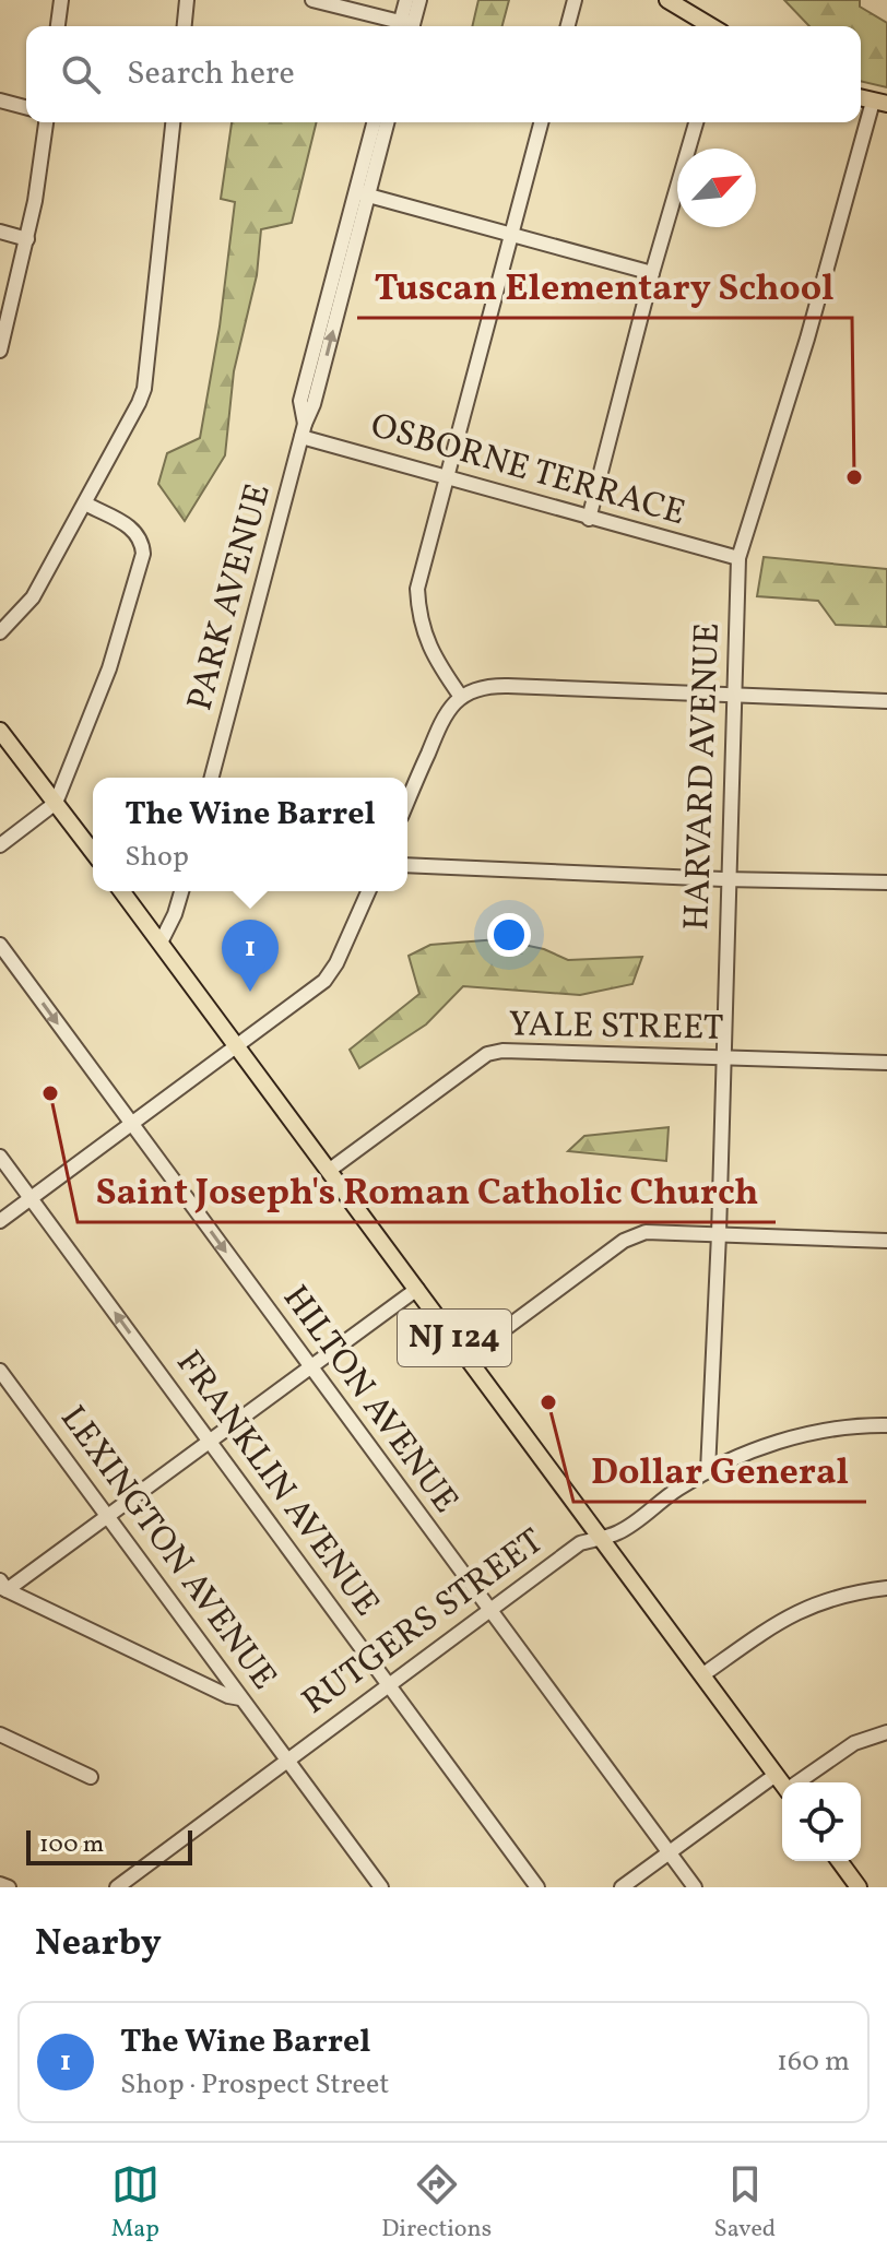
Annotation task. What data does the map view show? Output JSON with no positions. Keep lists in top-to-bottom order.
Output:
{
  "streets": {
    "main road": ["NJ 124"],
    "street": [
      "OSBORNE TERRACE",
      "PARK AVENUE",
      "HARVARD AVENUE",
      "YALE STREET",
      "HILTON AVENUE",
      "FRANKLIN AVENUE",
      "LEXINGTON AVENUE",
      "RUTGERS STREET"
    ]
  },
  "crossings": [
    ["OSBORNE TERRACE", "PARK AVENUE"],
    ["OSBORNE TERRACE", "HARVARD AVENUE"],
    ["HARVARD AVENUE", "YALE STREET"],
    ["HARVARD AVENUE", "RUTGERS STREET"],
    ["YALE STREET", "NJ 124"],
    ["NJ 124", "RUTGERS STREET"],
    ["HILTON AVENUE", "RUTGERS STREET"],
    ["FRANKLIN AVENUE", "RUTGERS STREET"],
    ["LEXINGTON AVENUE", "RUTGERS STREET"]
  ],
  "one_way": ["HILTON AVENUE"],
  "places": ["Tuscan Elementary School", "Saint Joseph's Roman Catholic Church", "Dollar General"],
  "scale_bar": "100 m",
  "north": "top right",
  "page": {
    "search": "Search here",
    "popup": ["The Wine Barrel", "Shop"],
    "pins": "1",
    "scale": "100 m",
    "heading": "Nearby",
    "list": [
      {
        "mark": "1",
        "name": "The Wine Barrel",
        "note": "Shop · Prospect Street",
        "value": "160 m"
      }
    ],
    "nav": ["Map", "Directions", "Saved"]
  }
}
